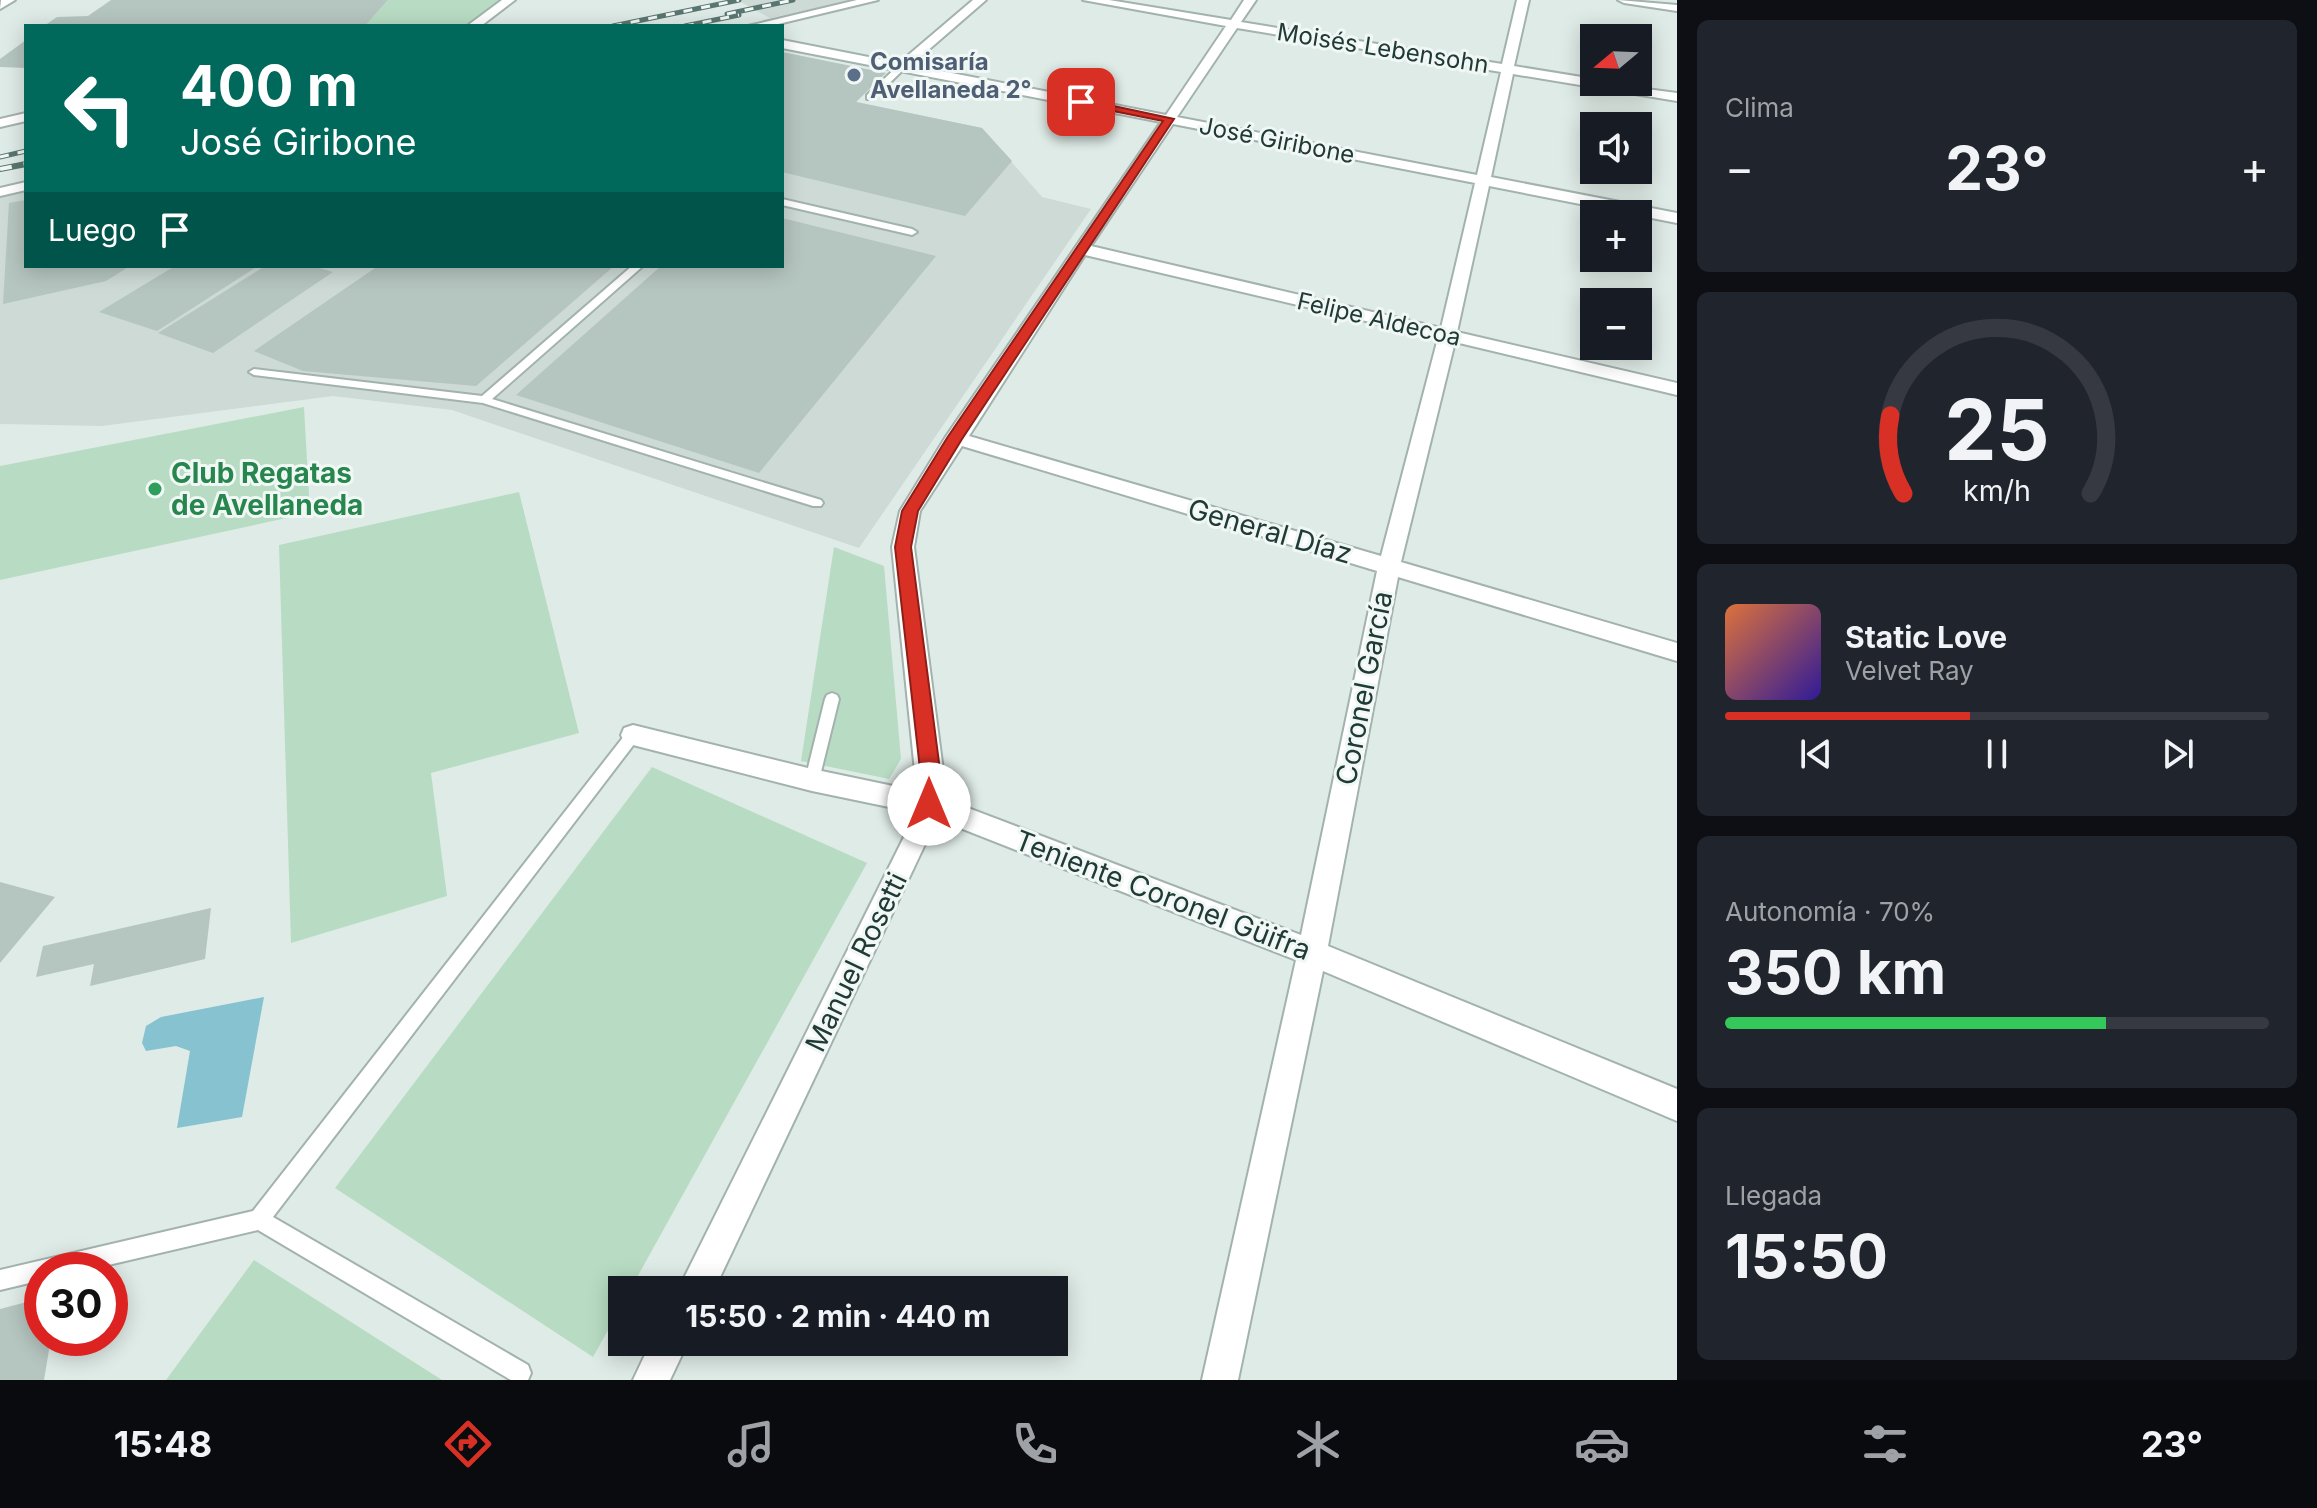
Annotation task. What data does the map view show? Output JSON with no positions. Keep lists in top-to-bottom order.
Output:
{
  "streets": {
    "street": [
      "Moisés Lebensohn",
      "José Giribone",
      "Felipe Aldecoa",
      "General Díaz",
      "Coronel García",
      "Teniente Coronel Güifra",
      "Manuel Rosetti"
    ]
  },
  "crossings": [
    ["Moisés Lebensohn", "Coronel García"],
    ["Moisés Lebensohn", "Manuel Rosetti"],
    ["José Giribone", "Coronel García"],
    ["José Giribone", "Manuel Rosetti"],
    ["Felipe Aldecoa", "Coronel García"],
    ["Felipe Aldecoa", "Manuel Rosetti"],
    ["General Díaz", "Coronel García"],
    ["General Díaz", "Manuel Rosetti"],
    ["Coronel García", "Teniente Coronel Güifra"],
    ["Teniente Coronel Güifra", "Manuel Rosetti"]
  ],
  "places": ["Comisaría Avellaneda 2°", "Club Regatas de Avellaneda"],
  "north": "left",
  "page": {
    "tile": [
      "Clima",
      ["Autonomía · 70%", "350 km"],
      ["Llegada", "15:50"]
    ],
    "map_buttons": ["+", "−"],
    "turn": ["400 m", "José Giribone"],
    "heat": ["−", "23°", "+"],
    "then": "Luego",
    "song": ["Static Love", "Velvet Ray"],
    "limit": "30",
    "trip": "15:50 · 2 min · 440 m",
    "tabs": ["15:48", "23°"],
    "gauge": ["25", "km/h"]
  }
}
